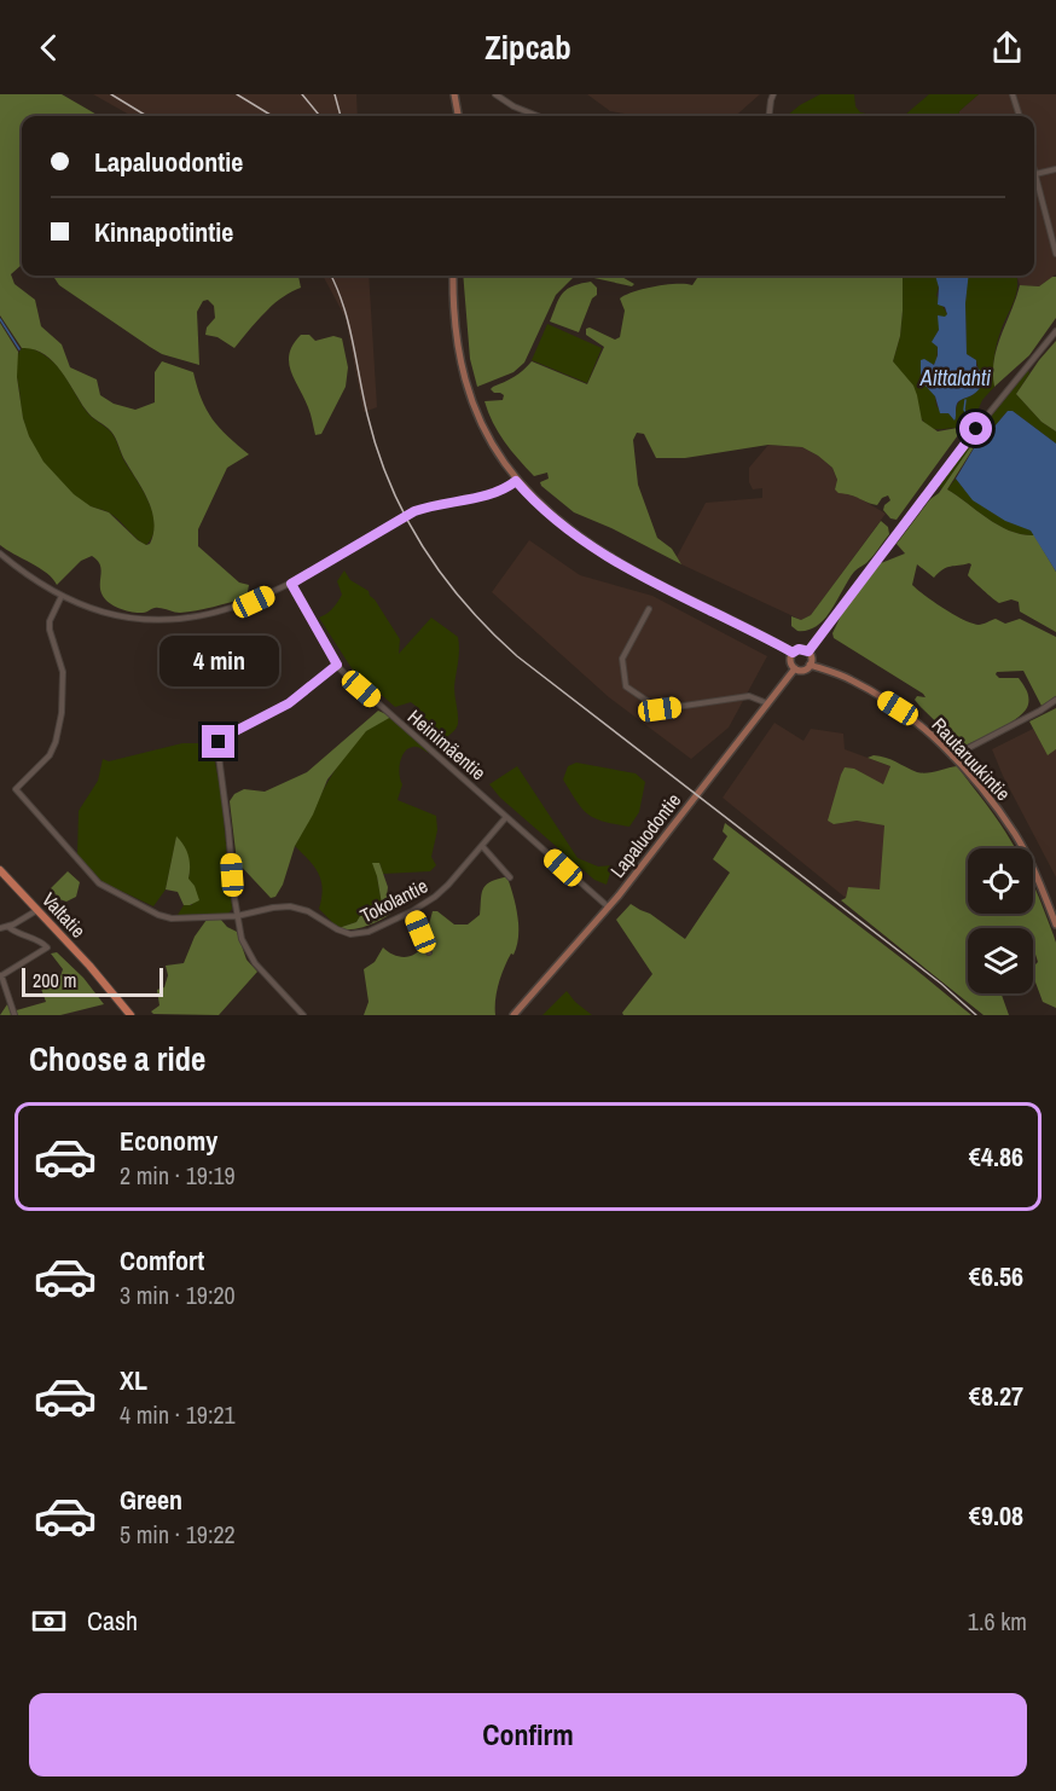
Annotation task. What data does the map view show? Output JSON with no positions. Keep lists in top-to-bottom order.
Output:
{
  "streets": {
    "highway": ["Valtatie"],
    "main road": ["Rautaruukintie", "Lapaluodontie"],
    "street": ["Heinimäentie", "Tokolantie"]
  },
  "crossings": [
    ["Heinimäentie", "Lapaluodontie"],
    ["Heinimäentie", "Tokolantie"],
    ["Rautaruukintie", "Lapaluodontie"]
  ],
  "water": ["Aittalahti"],
  "scale_bar": "200 m",
  "page": {
    "header": "Zipcab",
    "banner": ["Lapaluodontie", "Kinnapotintie"],
    "bubble": "4 min",
    "scale": "200 m",
    "heading": "Choose a ride",
    "list": [
      {
        "name": "Economy",
        "note": "2 min · 19:19",
        "value": "€4.86"
      },
      {
        "name": "Comfort",
        "note": "3 min · 19:20",
        "value": "€6.56"
      },
      {
        "name": "XL",
        "note": "4 min · 19:21",
        "value": "€8.27"
      },
      {
        "name": "Green",
        "note": "5 min · 19:22",
        "value": "€9.08"
      }
    ],
    "pay": ["Cash", "1.6 km"],
    "buttons": "Confirm"
  }
}
